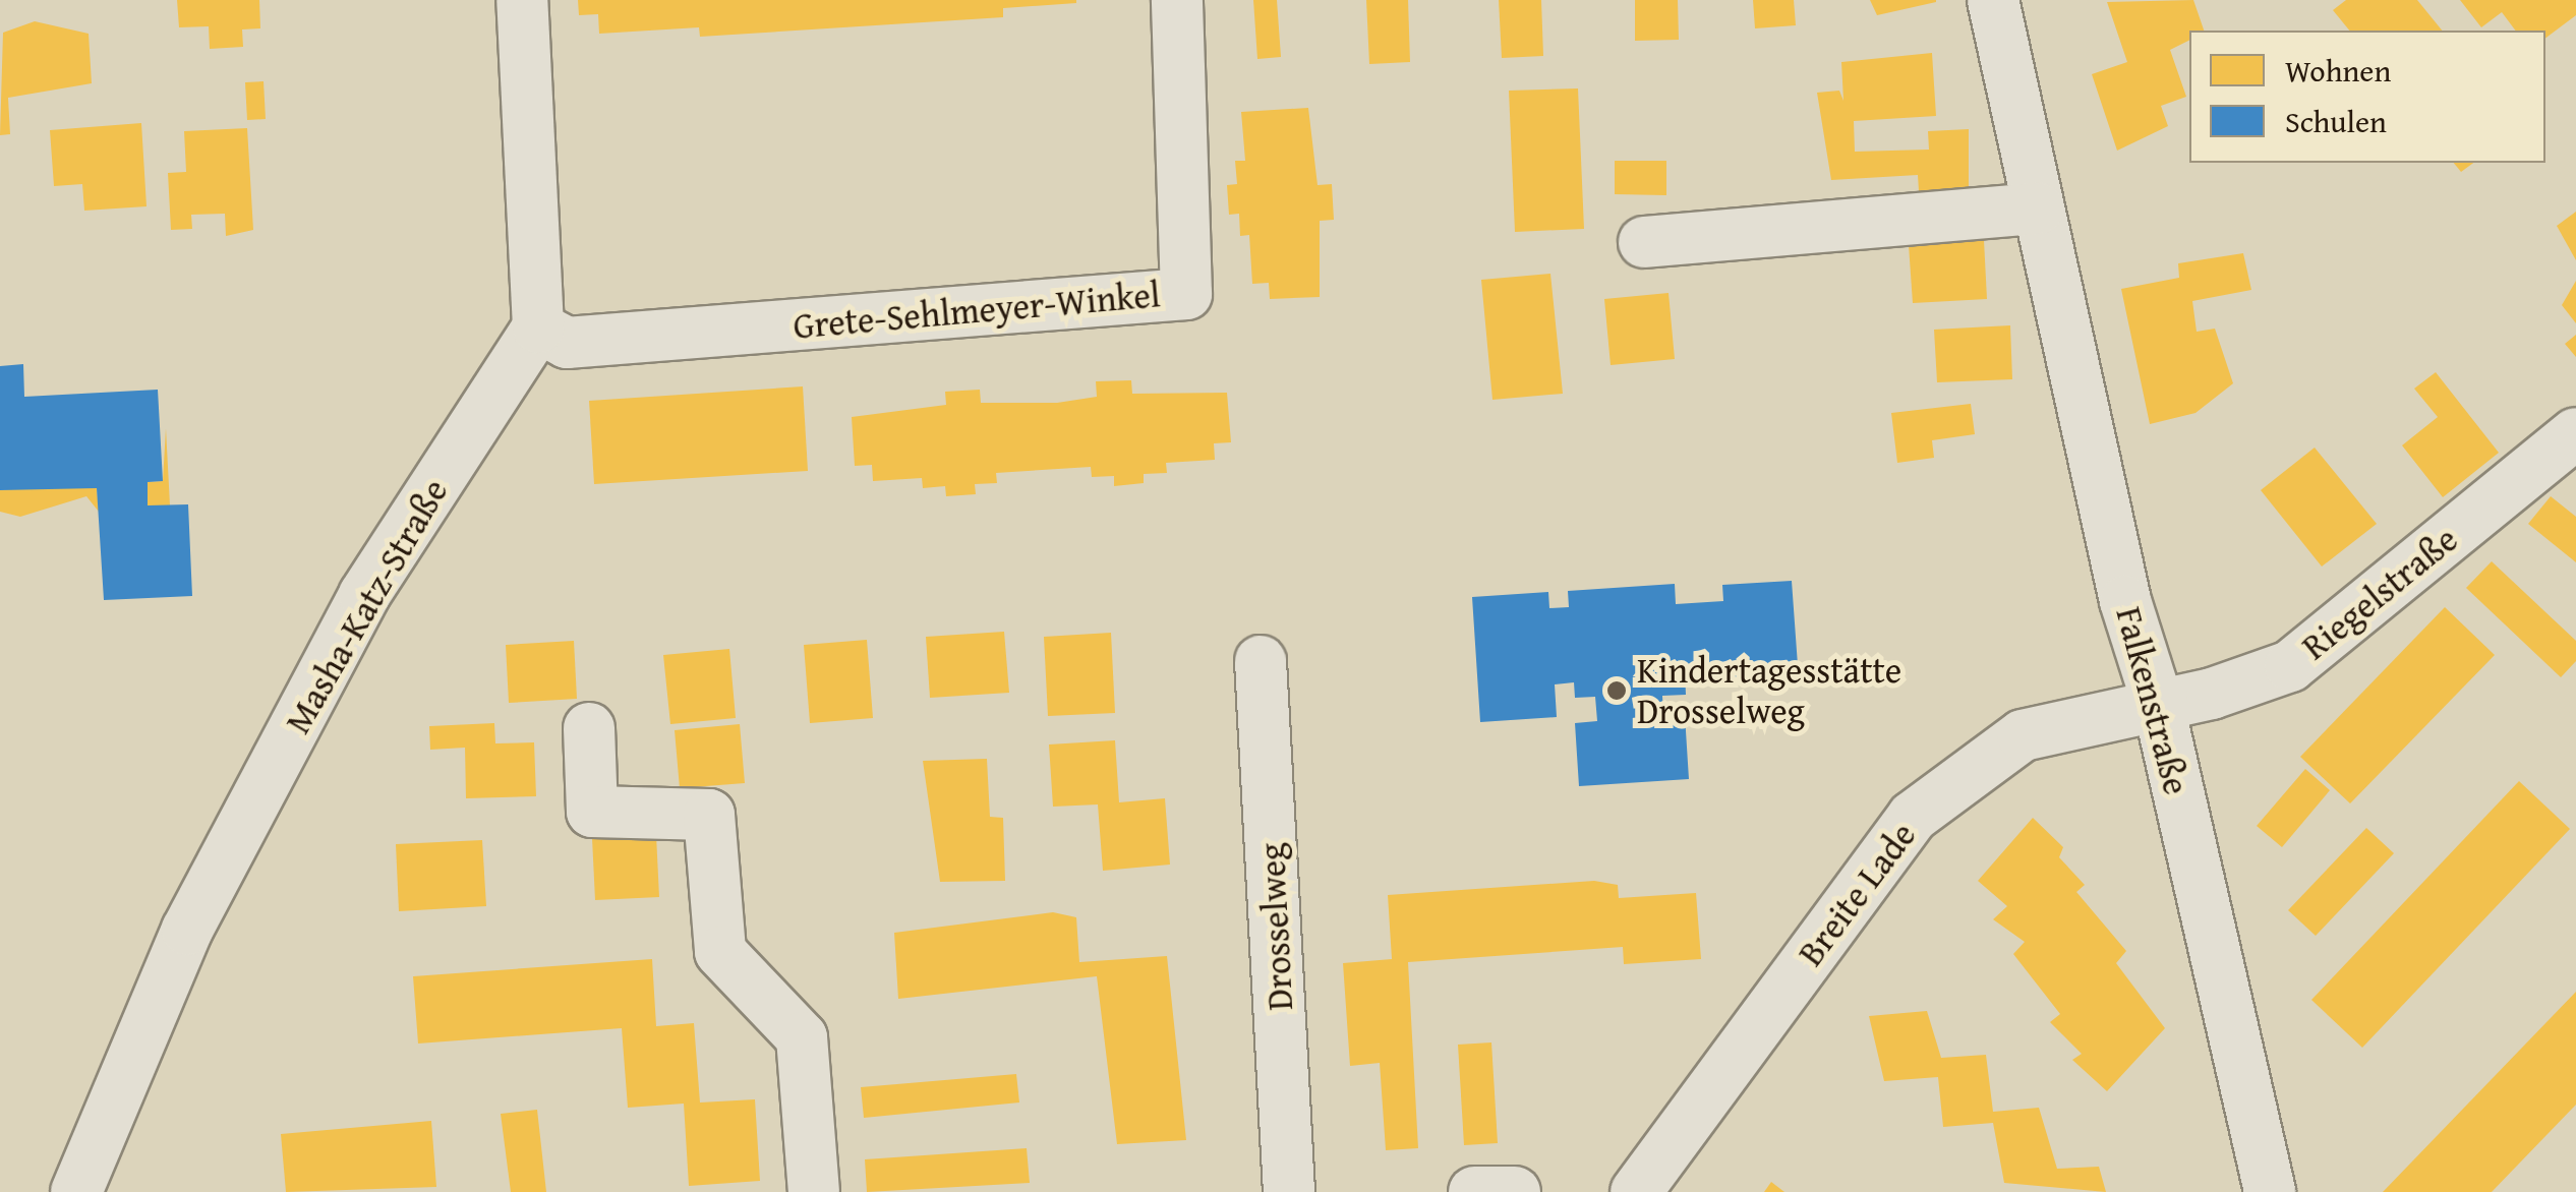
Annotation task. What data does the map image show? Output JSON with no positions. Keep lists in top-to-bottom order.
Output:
{
  "streets": {
    "street": [
      "Grete-Sehlmeyer-Winkel",
      "Riegelstraße",
      "Masha-Katz-Straße",
      "Falkenstraße",
      "Breite Lade",
      "Drosselweg"
    ]
  },
  "crossings": [
    ["Grete-Sehlmeyer-Winkel", "Masha-Katz-Straße"],
    ["Riegelstraße", "Falkenstraße"],
    ["Riegelstraße", "Breite Lade"],
    ["Falkenstraße", "Breite Lade"]
  ],
  "places": ["Kindertagesstätte Drosselweg"],
  "legend": ["Wohnen", "Schulen"]
}
